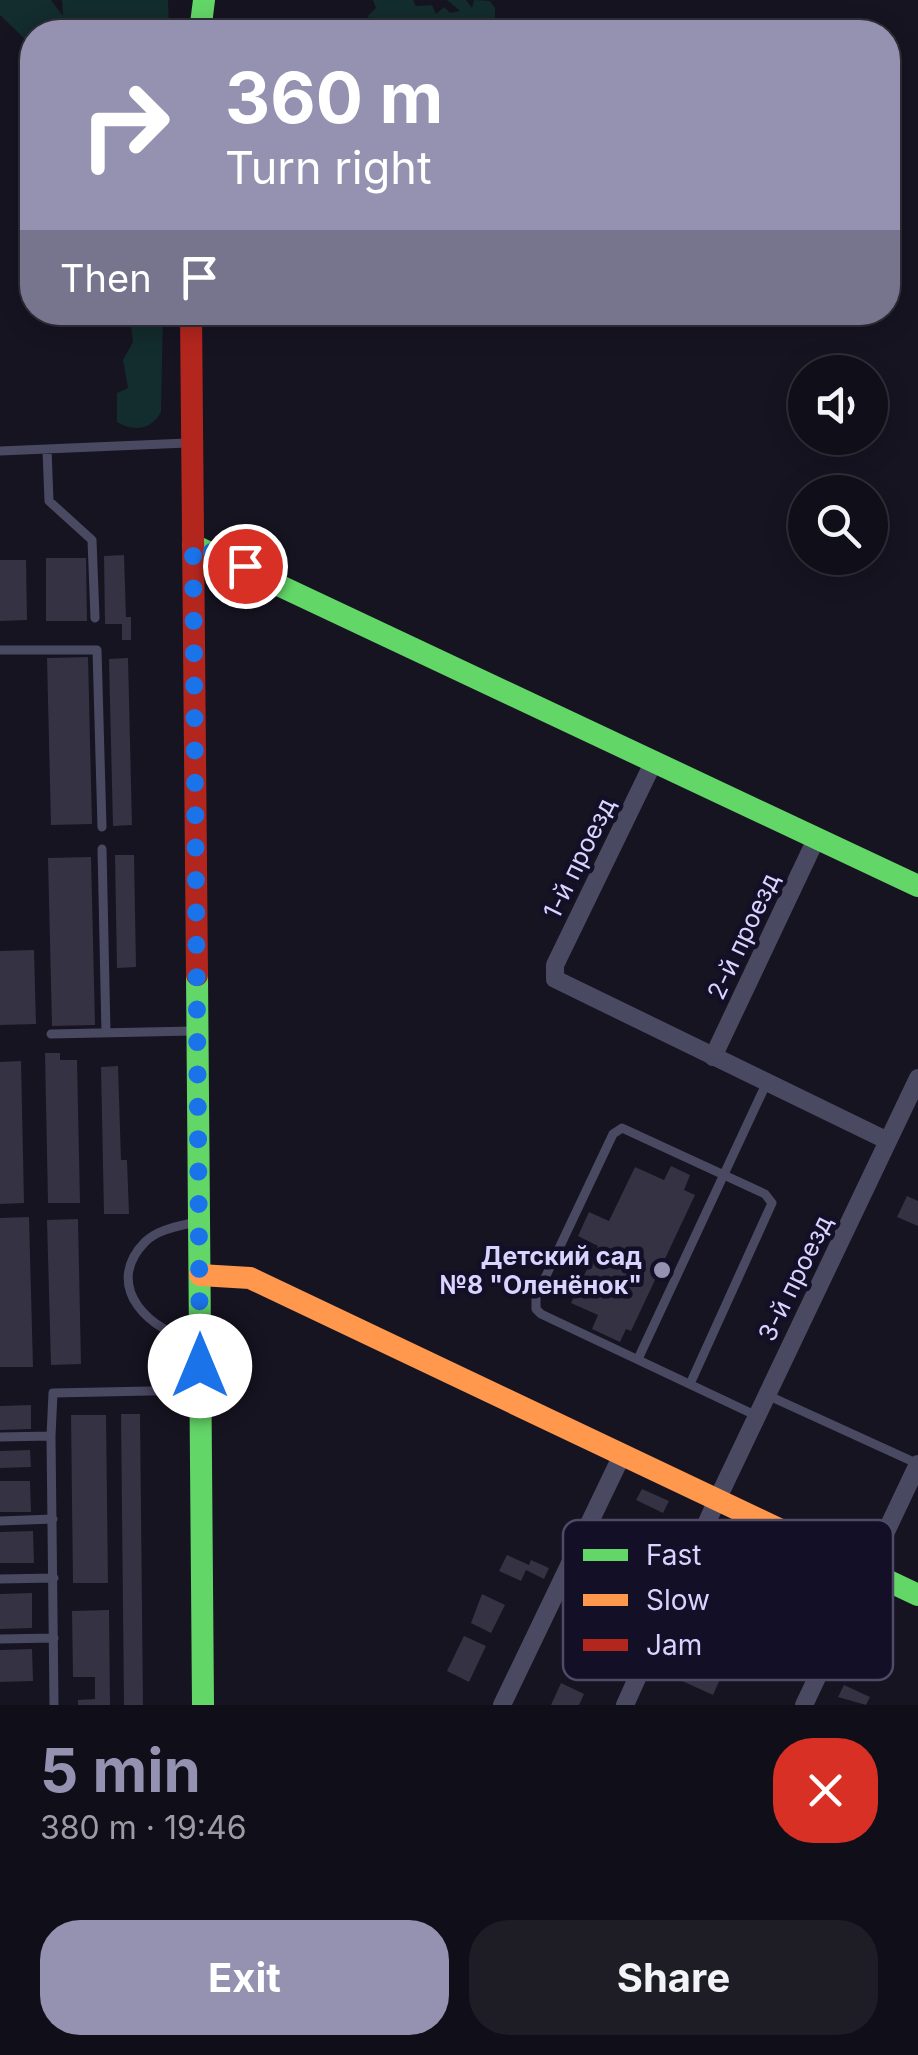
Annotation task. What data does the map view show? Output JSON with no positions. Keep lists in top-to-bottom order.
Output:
{
  "streets": {
    "street": ["1-й проезд", "2-й проезд", "3-й проезд"]
  },
  "crossings": [
    ["1-й проезд", "2-й проезд"]
  ],
  "places": ["Детский сад №8 \"Оленёнок\""],
  "legend": ["Fast", "Slow", "Jam"],
  "page": {
    "turn": ["360 m", "Turn right"],
    "then": "Then",
    "heading": ["5 min", "380 m · 19:46"],
    "buttons": ["Exit", "Share"]
  }
}
